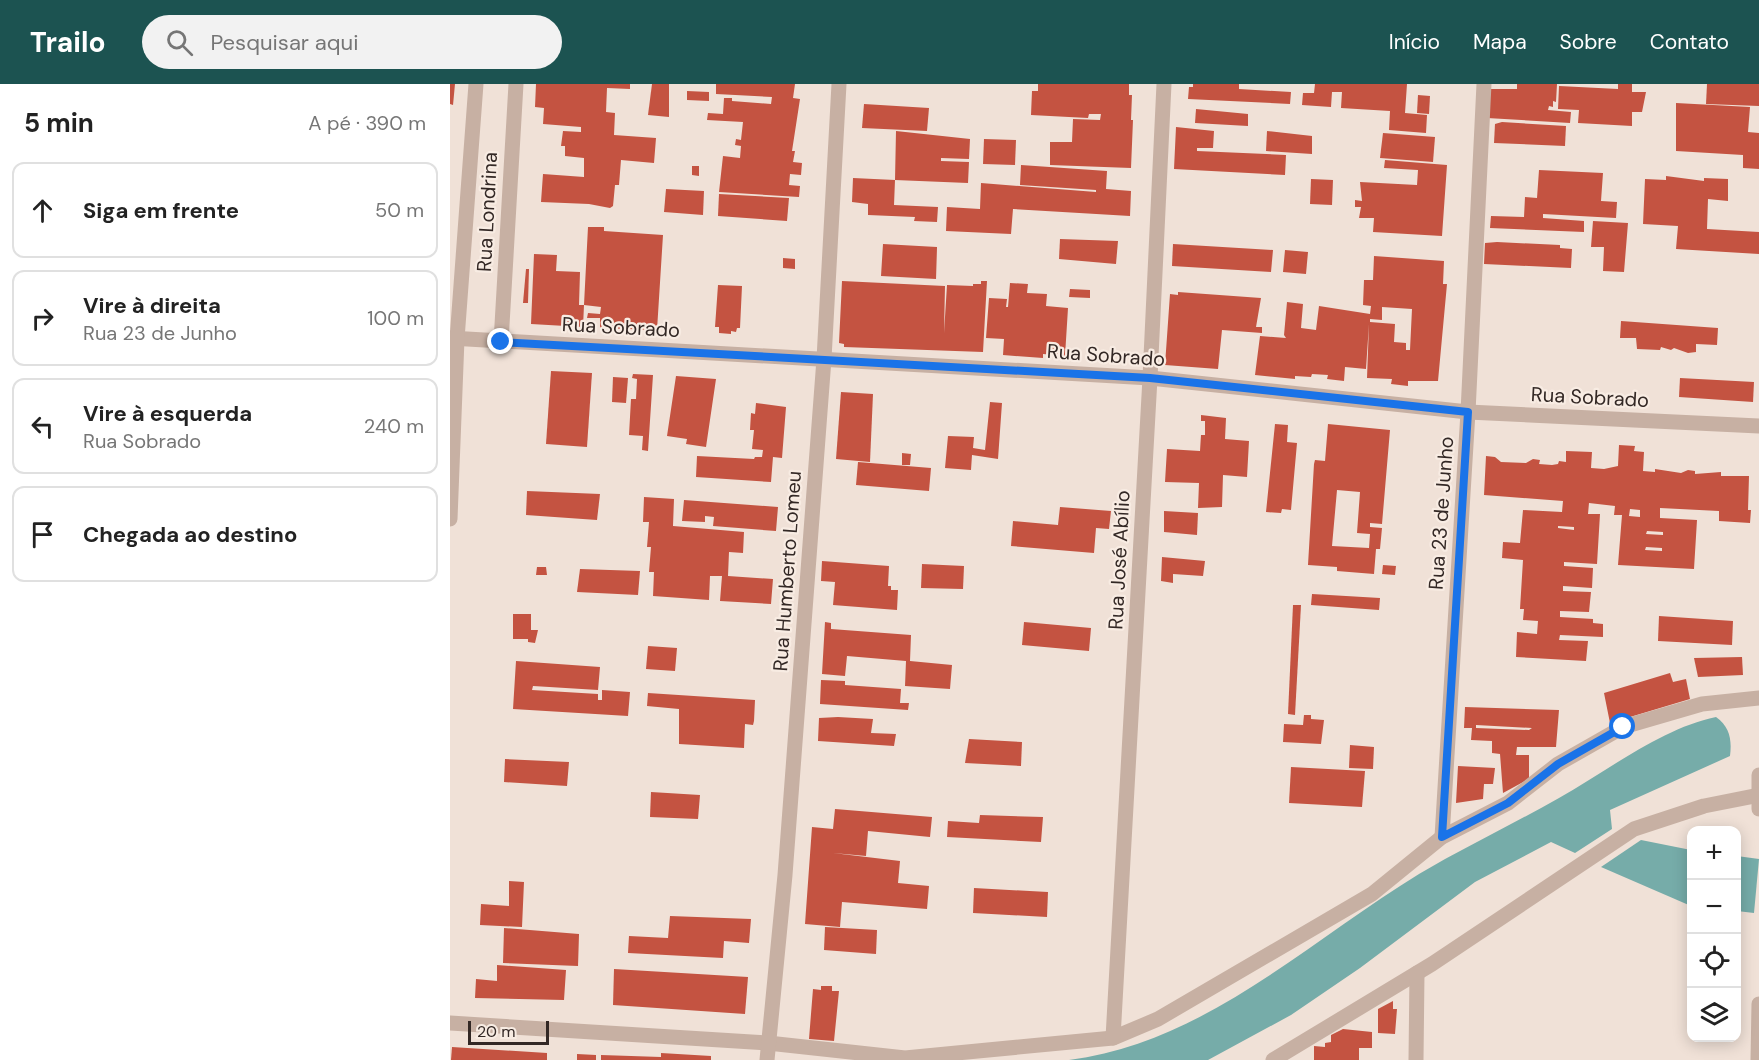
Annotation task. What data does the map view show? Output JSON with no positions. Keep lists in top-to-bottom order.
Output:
{
  "streets": {
    "street": [
      "Rua Londrina",
      "Rua Sobrado",
      "Rua 23 de Junho",
      "Rua José Abílio",
      "Rua Humberto Lomeu"
    ]
  },
  "crossings": [
    ["Rua Londrina", "Rua Sobrado"],
    ["Rua Sobrado", "Rua 23 de Junho"],
    ["Rua Sobrado", "Rua José Abílio"],
    ["Rua Sobrado", "Rua Humberto Lomeu"]
  ],
  "scale_bar": "20 m",
  "page": {
    "header": "Trailo",
    "search": "Pesquisar aqui",
    "nav": [
      "Início",
      "Mapa",
      "Sobre",
      "Contato"
    ],
    "heading": ["5 min", "A pé · 390 m"],
    "list": [
      ["Siga em frente", "50 m"],
      ["Vire à direita", "Rua 23 de Junho", "100 m"],
      ["Vire à esquerda", "Rua Sobrado", "240 m"],
      "Chegada ao destino"
    ],
    "map_buttons": ["+", "−"],
    "scale": "20 m"
  }
}
